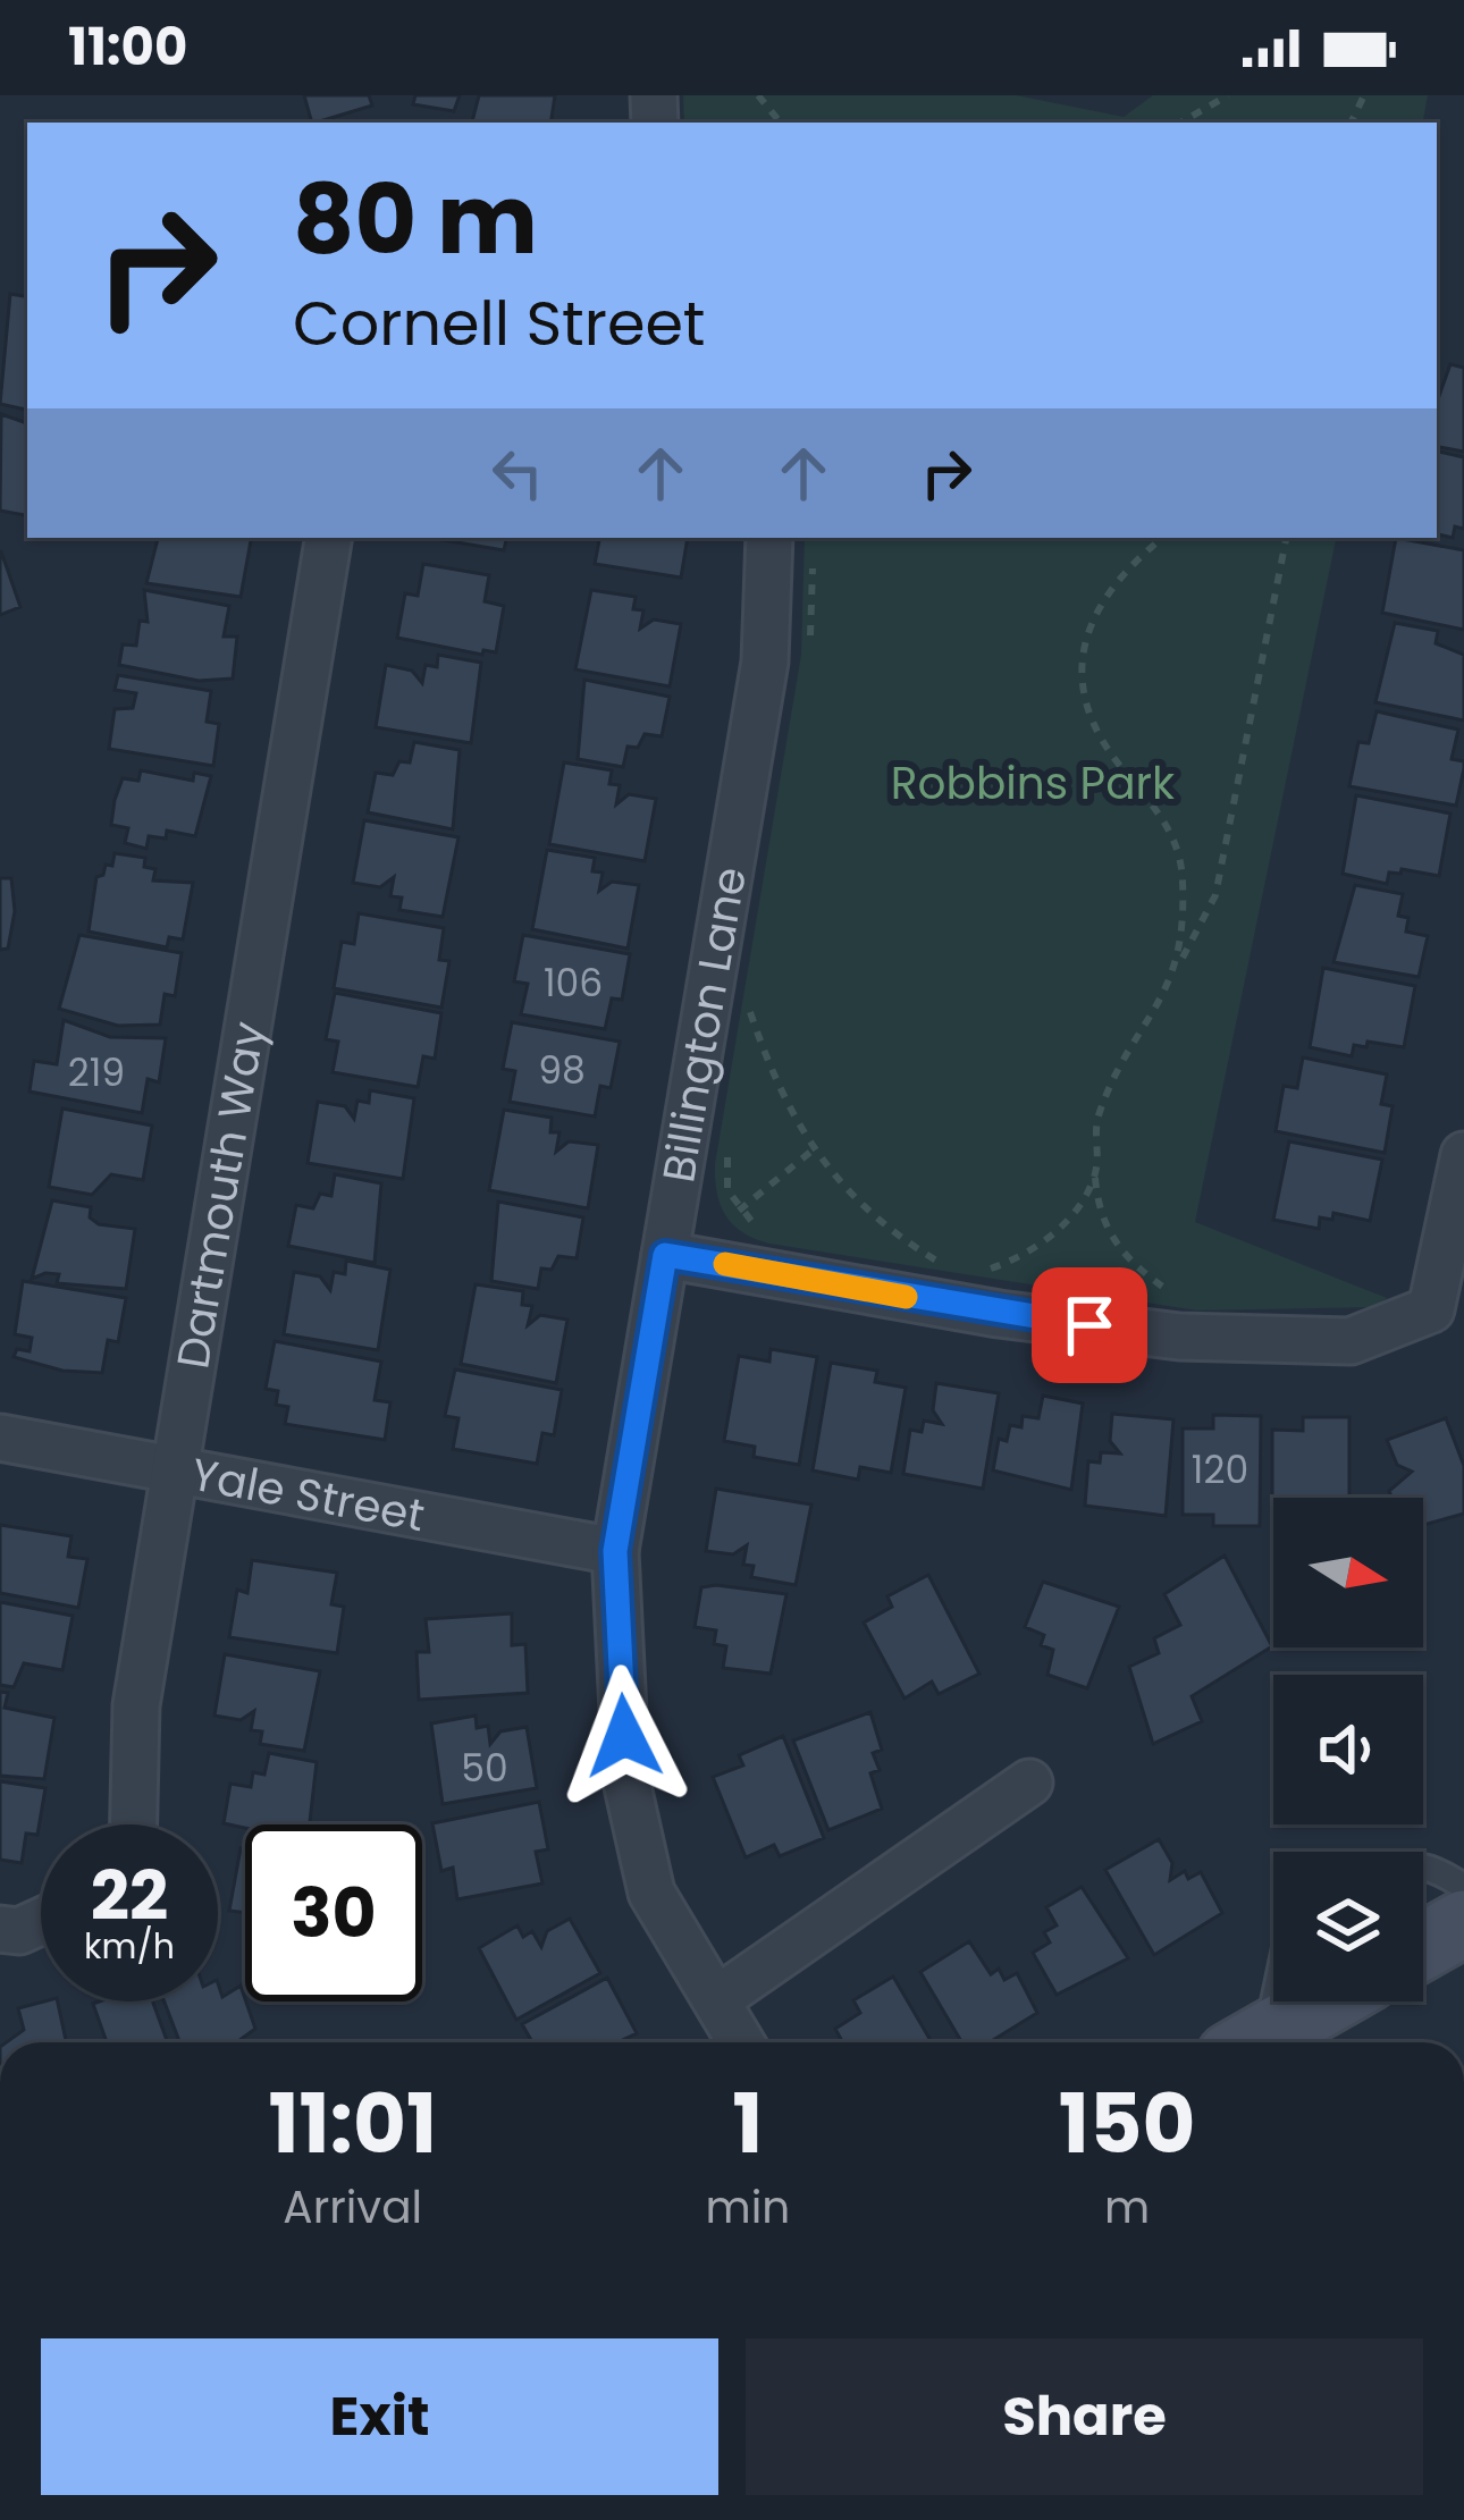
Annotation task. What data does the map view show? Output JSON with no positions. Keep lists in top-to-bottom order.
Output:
{
  "streets": {
    "street": ["Billington Lane", "Dartmouth Way", "Yale Street"]
  },
  "crossings": [
    ["Billington Lane", "Yale Street"],
    ["Dartmouth Way", "Yale Street"]
  ],
  "parks": ["Robbins Park"],
  "house_numbers": [
    "106",
    "98",
    "219",
    "120",
    "50"
  ],
  "north": "right",
  "page": {
    "status": "11:00",
    "turn": ["80 m", "Cornell Street"],
    "speed": "22 km/h",
    "limit": "30",
    "eta": [
      "11:01",
      "Arrival",
      "1",
      "min",
      "150",
      "m"
    ],
    "buttons": ["Exit", "Share"]
  }
}
